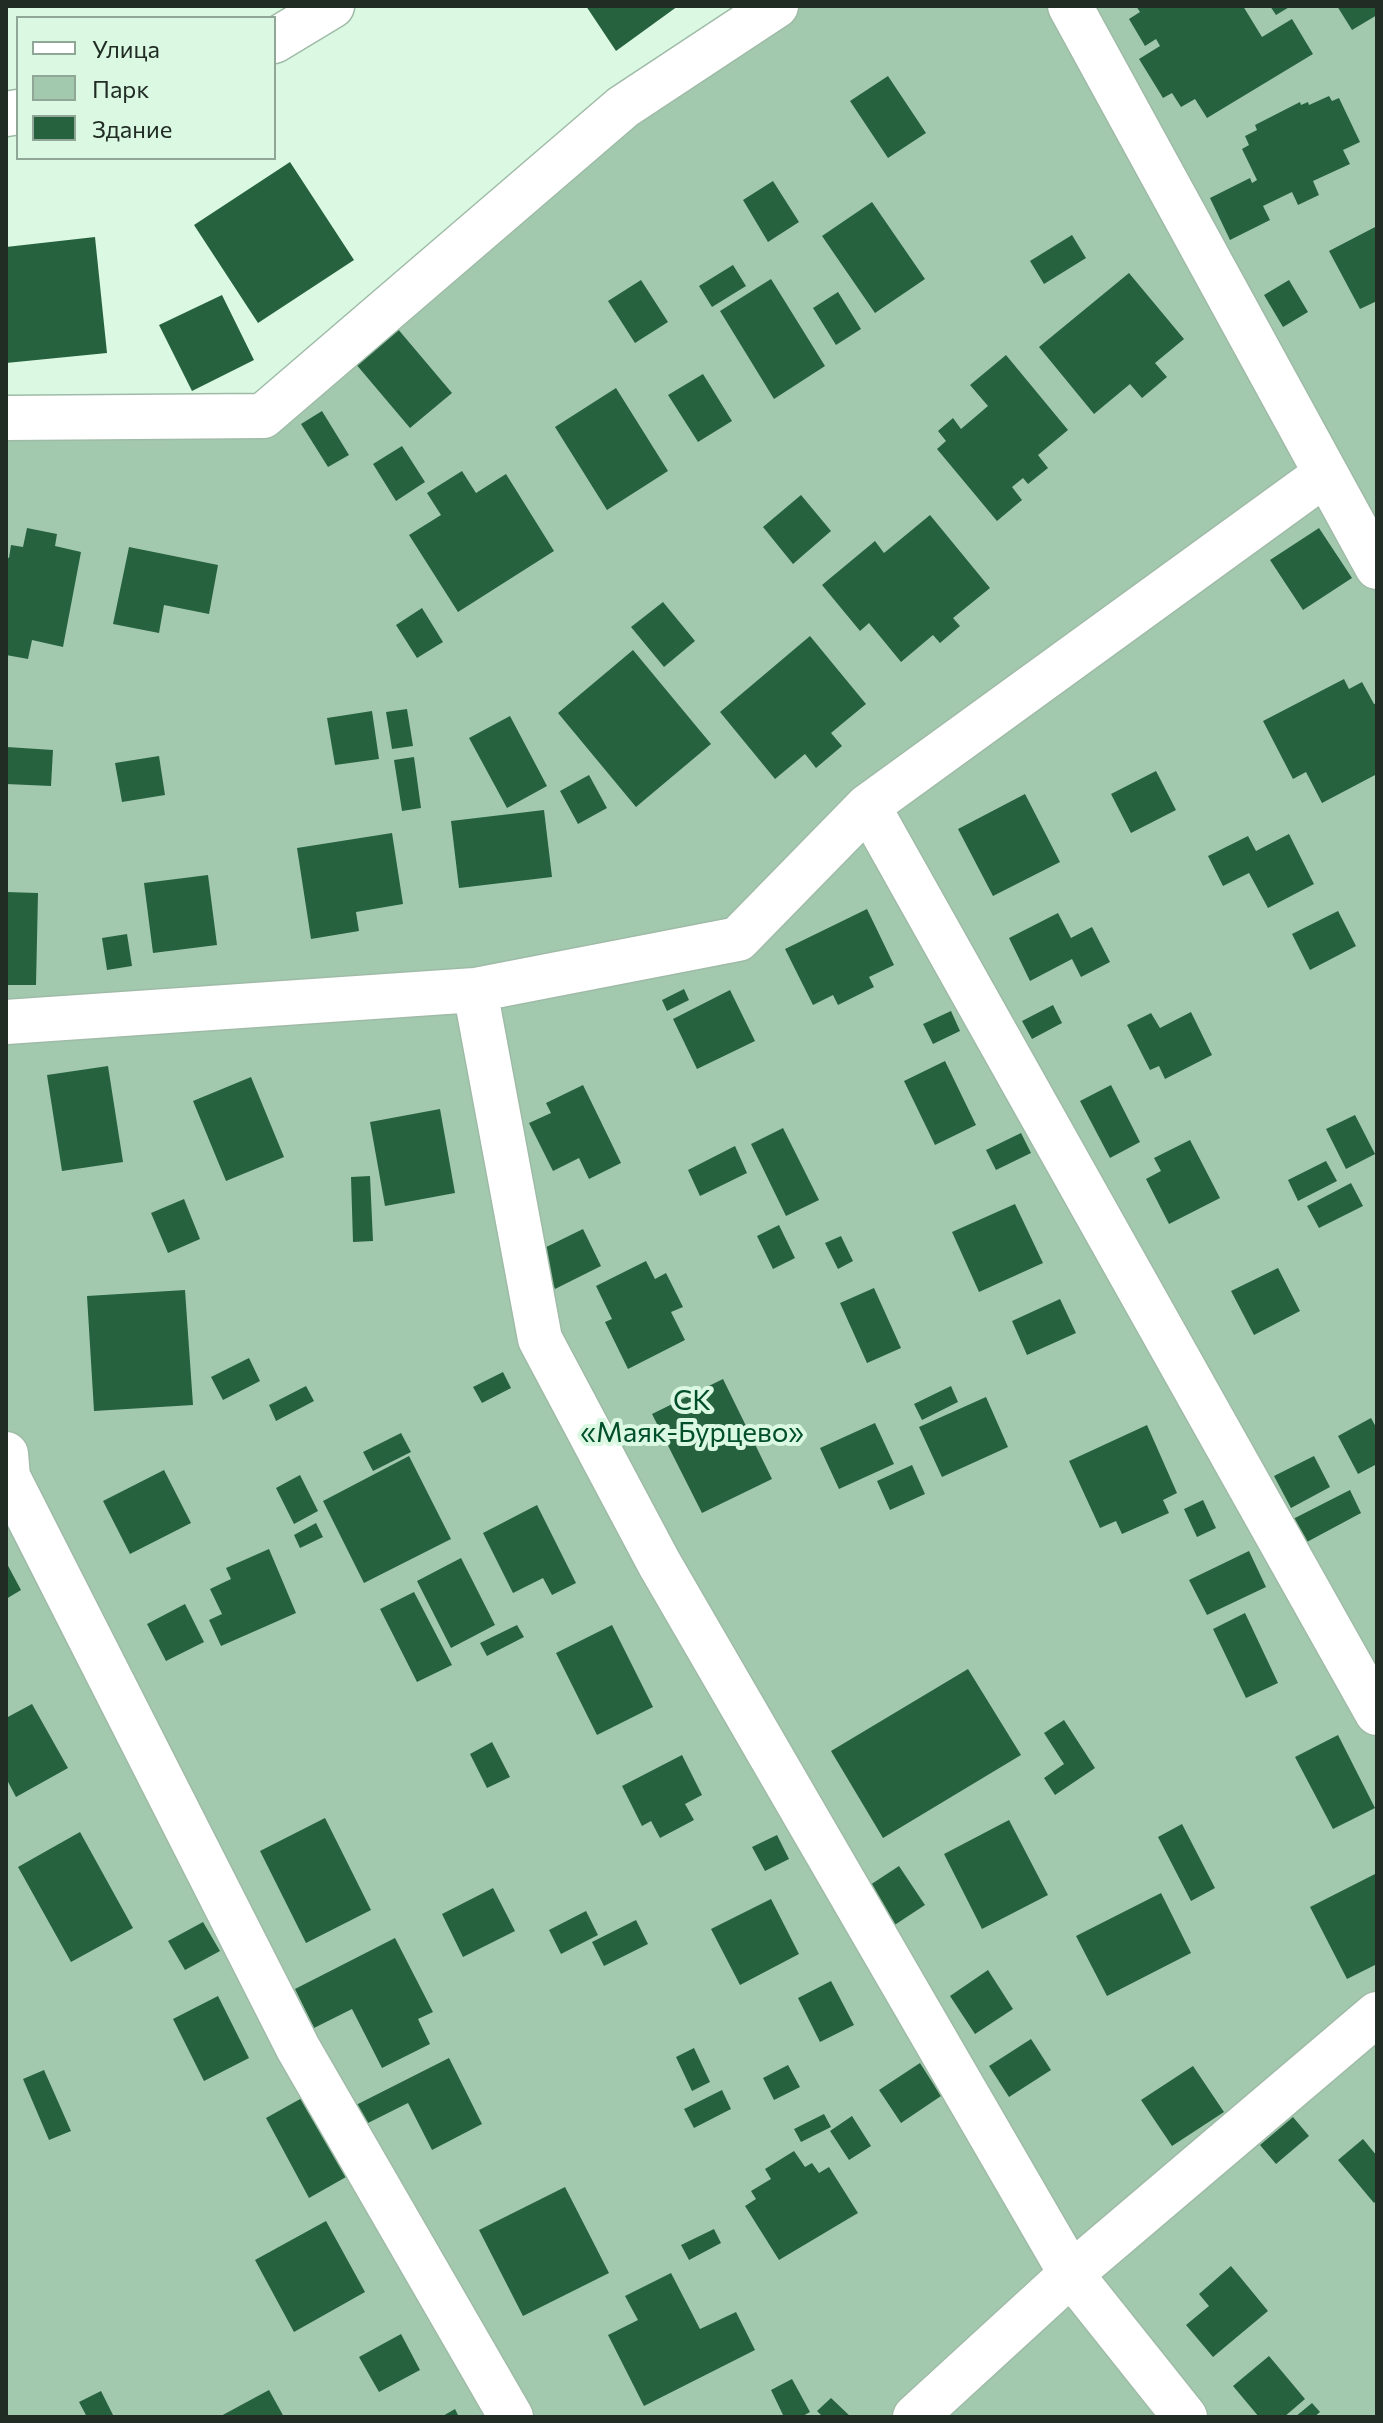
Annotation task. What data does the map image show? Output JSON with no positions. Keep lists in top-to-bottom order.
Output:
{
  "parks": ["СК «Маяк-Бурцево»"],
  "legend": ["Улица", "Парк", "Здание"]
}
